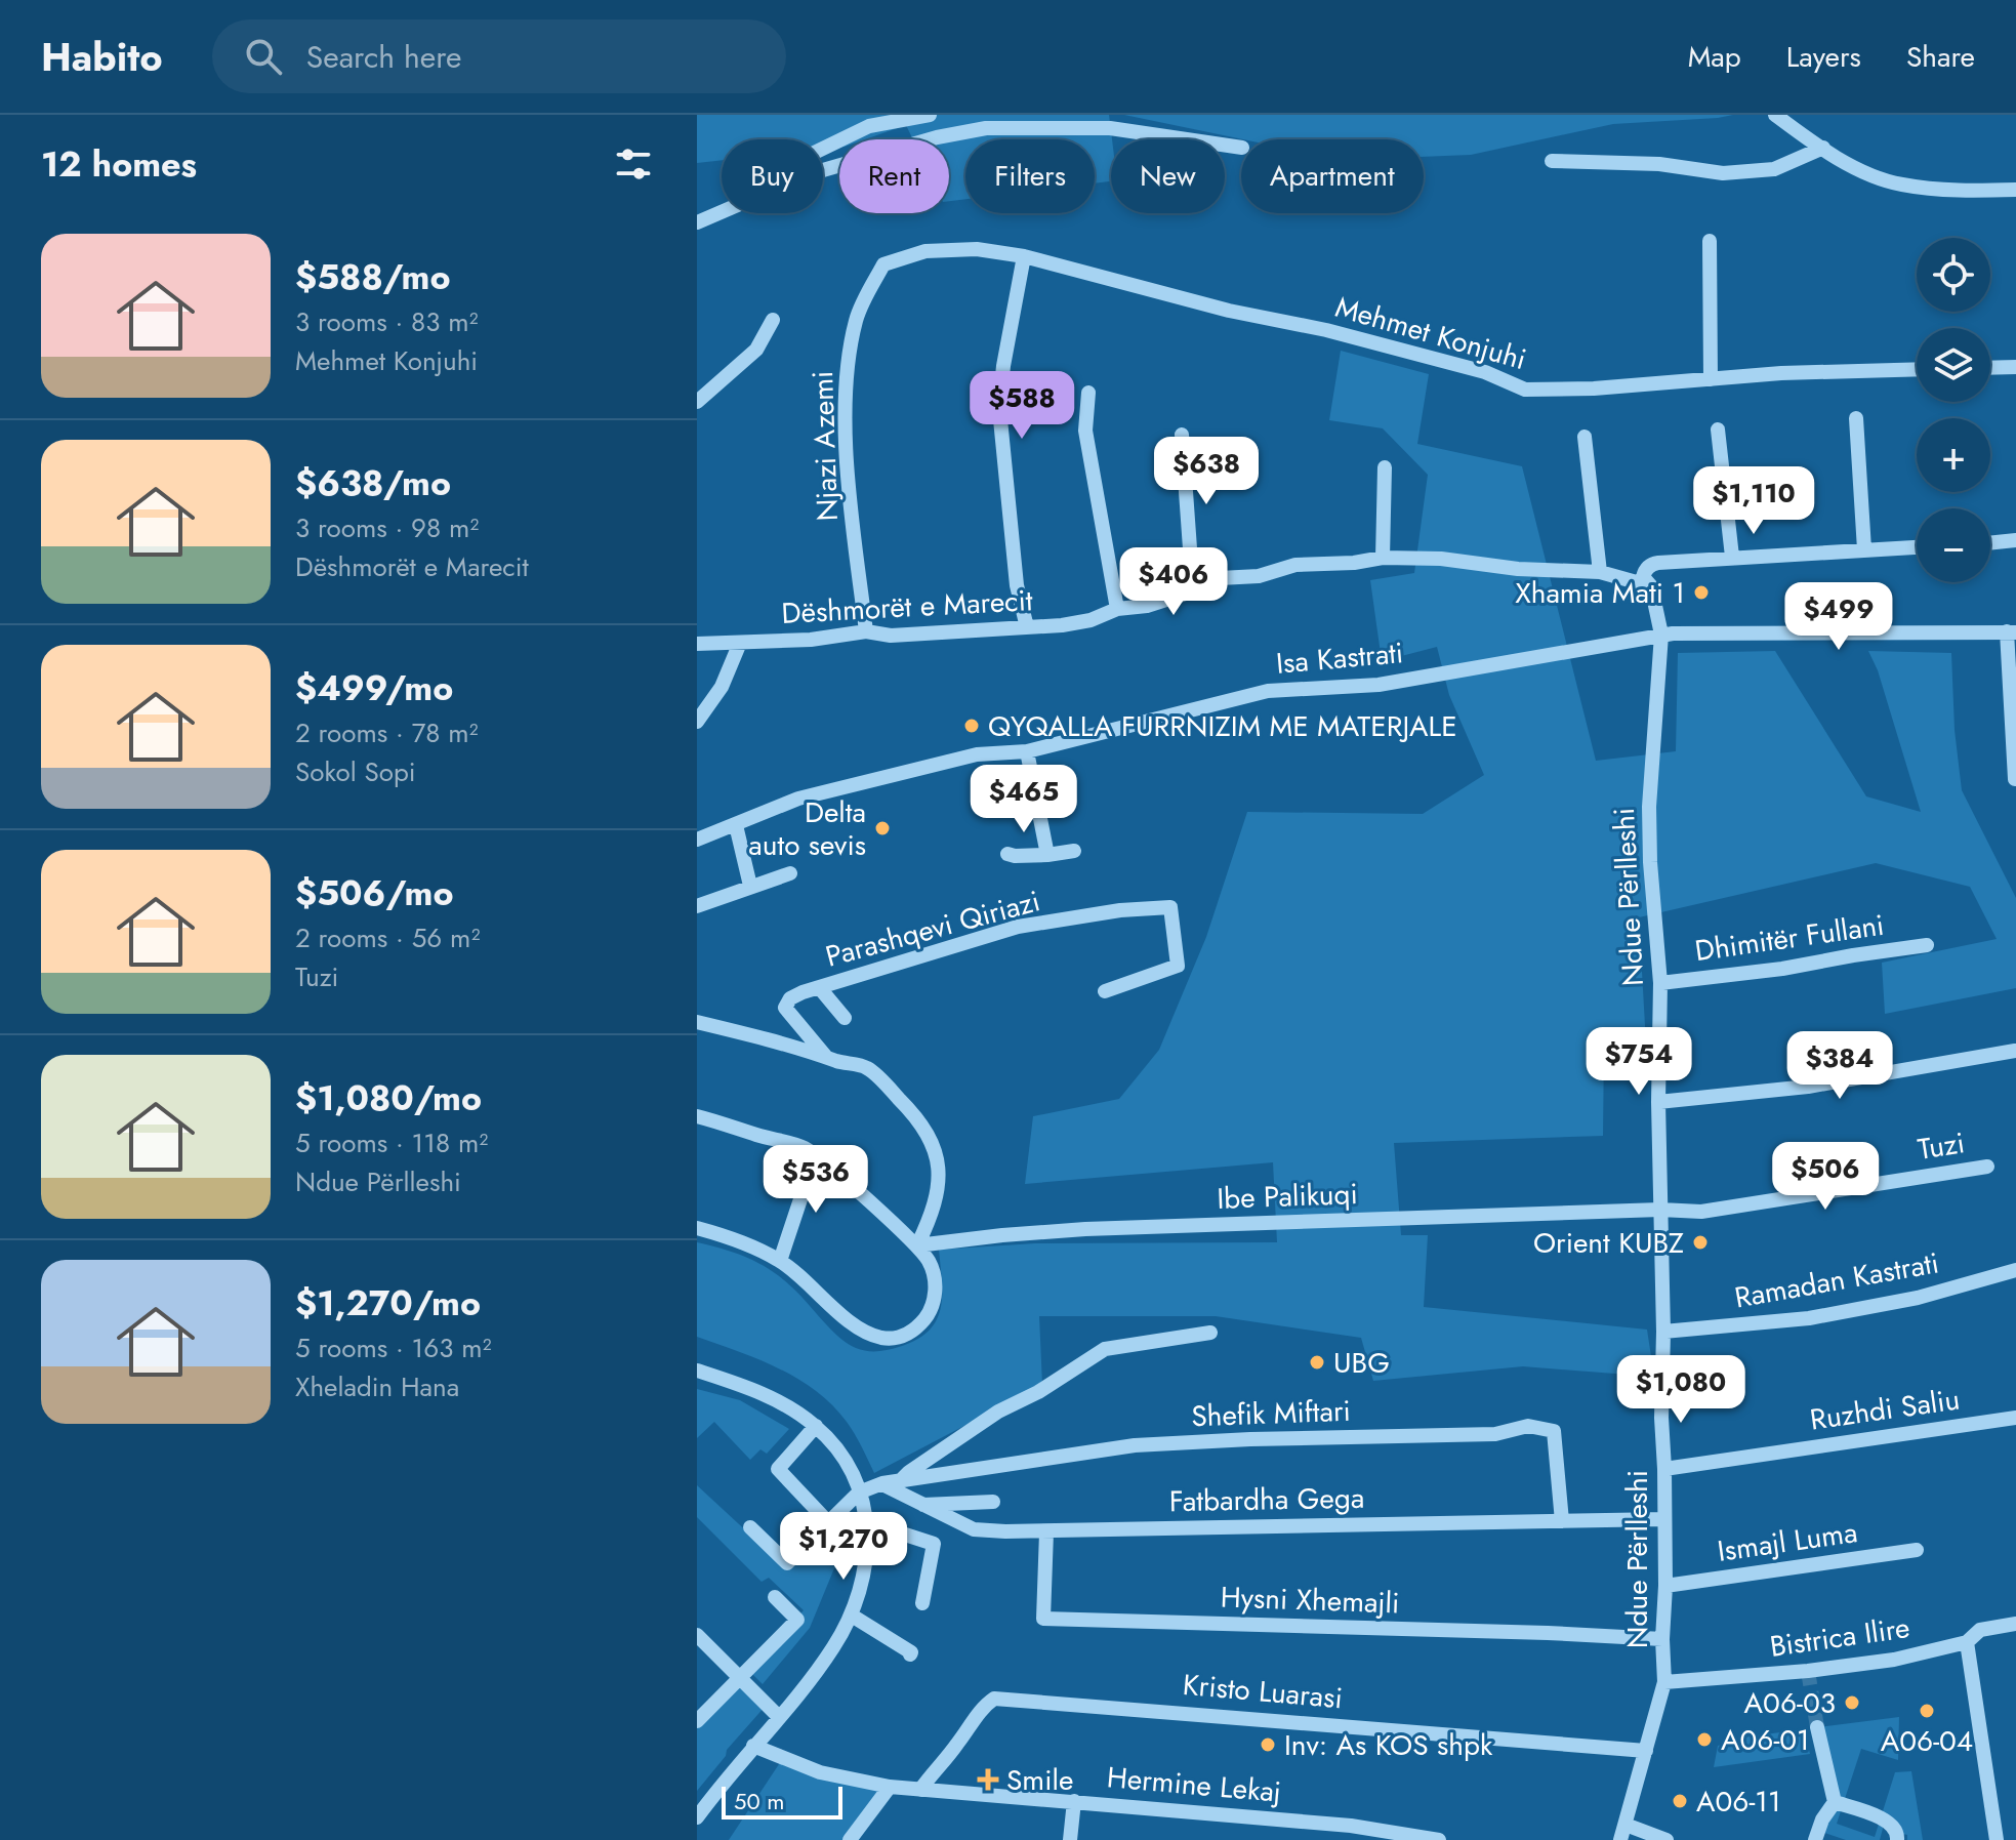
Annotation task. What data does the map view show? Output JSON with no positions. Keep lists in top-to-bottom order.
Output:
{
  "streets": {
    "street": [
      "Mehmet Konjuhi",
      "Njazi Azemi",
      "Dëshmorët e Marecit",
      "Isa Kastrati",
      "Ndue Përlleshi",
      "Parashqevi Qiriazi",
      "Dhimitër Fullani",
      "Tuzi",
      "Ibe Palikuqi",
      "Ramadan Kastrati",
      "Ruzhdi Saliu",
      "Shefik Miftari",
      "Fatbardha Gega",
      "Ismajl Luma",
      "Hysni Xhemajli",
      "Bistrica Ilire",
      "Kristo Luarasi",
      "Hermine Lekaj"
    ]
  },
  "crossings": [
    ["Mehmet Konjuhi", "Njazi Azemi"],
    ["Njazi Azemi", "Dëshmorët e Marecit"],
    ["Isa Kastrati", "Ndue Përlleshi"],
    ["Ndue Përlleshi", "Dhimitër Fullani"],
    ["Ndue Përlleshi", "Tuzi"],
    ["Ndue Përlleshi", "Ibe Palikuqi"],
    ["Ndue Përlleshi", "Ramadan Kastrati"],
    ["Ndue Përlleshi", "Ruzhdi Saliu"],
    ["Ndue Përlleshi", "Fatbardha Gega"],
    ["Ndue Përlleshi", "Ismajl Luma"],
    ["Ndue Përlleshi", "Hysni Xhemajli"],
    ["Ndue Përlleshi", "Bistrica Ilire"],
    ["Ndue Përlleshi", "Kristo Luarasi"],
    ["Tuzi", "Ibe Palikuqi"],
    ["Shefik Miftari", "Fatbardha Gega"],
    ["Fatbardha Gega", "Hysni Xhemajli"],
    ["Kristo Luarasi", "Hermine Lekaj"]
  ],
  "places": {
    "other": [
      "Xhamia Mati 1",
      "QYQALLA FURRNIZIM ME MATERJALE",
      "Delta auto sevis",
      "Orient KUBZ",
      "UBG",
      "A06-03",
      "A06-04",
      "A06-01",
      "Inv: As KOS shpk",
      "A06-11"
    ],
    "health": ["Smile"]
  },
  "scale_bar": "50 m",
  "page": {
    "header": "Habito",
    "search": "Search here",
    "nav": ["Map", "Layers", "Share"],
    "heading": "12 homes",
    "chip": [
      "Buy",
      "Rent",
      "Filters",
      "New",
      "Apartment"
    ],
    "list": [
      {
        "name": "$588/mo",
        "note": "3 rooms · 83 m² · Mehmet Konjuhi"
      },
      {
        "name": "$638/mo",
        "note": "3 rooms · 98 m² · Dëshmorët e Marecit"
      },
      {
        "name": "$499/mo",
        "note": "2 rooms · 78 m² · Sokol Sopi"
      },
      {
        "name": "$506/mo",
        "note": "2 rooms · 56 m² · Tuzi"
      },
      {
        "name": "$1,080/mo",
        "note": "5 rooms · 118 m² · Ndue Përlleshi"
      },
      {
        "name": "$1,270/mo",
        "note": "5 rooms · 163 m² · Xheladin Hana"
      }
    ],
    "map_buttons": ["+", "−"],
    "price": [
      "$588",
      "$638",
      "$1,110",
      "$406",
      "$499",
      "$465",
      "$754",
      "$384",
      "$506",
      "$536",
      "$1,080",
      "$1,270"
    ],
    "scale": "50 m"
  }
}
